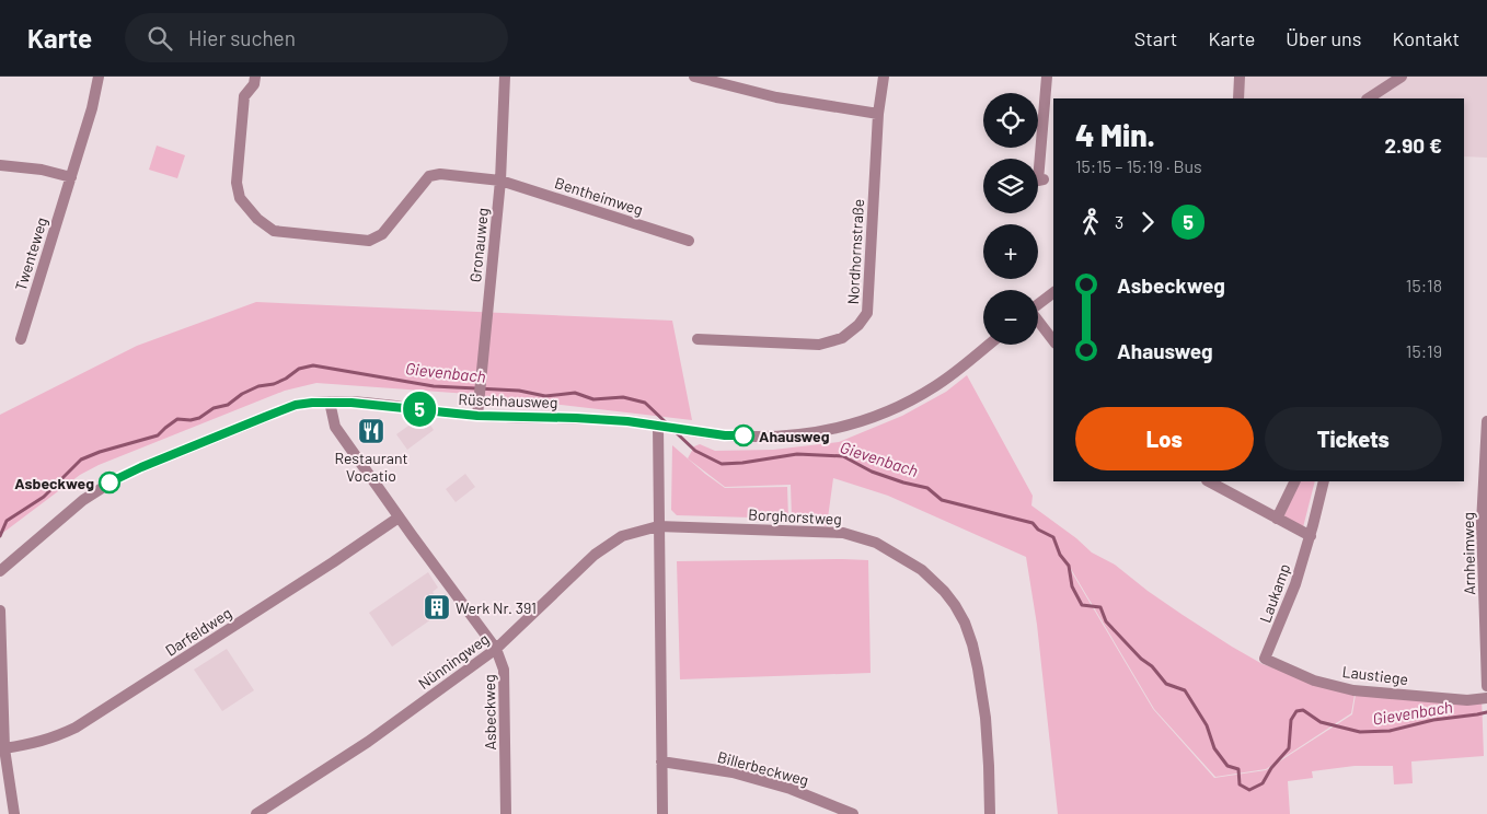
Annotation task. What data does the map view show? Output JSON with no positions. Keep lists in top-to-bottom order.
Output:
{
  "streets": {
    "street": [
      "Bentheimweg",
      "Gronauweg",
      "Nordhornstraße",
      "Twenteweg",
      "Rüschhausweg",
      "Borghorstweg",
      "Arnheimweg",
      "Laukamp",
      "Darfeldweg",
      "Nünningweg",
      "Laustiege",
      "Asbeckweg",
      "Billerbeckweg"
    ]
  },
  "crossings": [
    ["Bentheimweg", "Gronauweg"],
    ["Gronauweg", "Rüschhausweg"],
    ["Rüschhausweg", "Asbeckweg"],
    ["Borghorstweg", "Nünningweg"],
    ["Laukamp", "Laustiege"],
    ["Darfeldweg", "Asbeckweg"],
    ["Nünningweg", "Asbeckweg"]
  ],
  "water": ["Gievenbach"],
  "places": {
    "restaurant": ["Restaurant Vocatio"],
    "other": ["Ahausweg", "Asbeckweg"],
    "building": ["Werk Nr. 391"]
  },
  "lines": ["bus line 5"],
  "page": {
    "header": "Karte",
    "search": "Hier suchen",
    "nav": [
      "Start",
      "Karte",
      "Über uns",
      "Kontakt"
    ],
    "on_map": "5",
    "map_buttons": ["+", "−"],
    "heading": ["4 Min.", "15:15 – 15:19 · Bus", "2.90 €"],
    "legs": ["3", "5"],
    "list": [
      {
        "name": "Asbeckweg",
        "value": "15:18"
      },
      {
        "name": "Ahausweg",
        "value": "15:19"
      }
    ],
    "buttons": ["Los", "Tickets"]
  }
}
